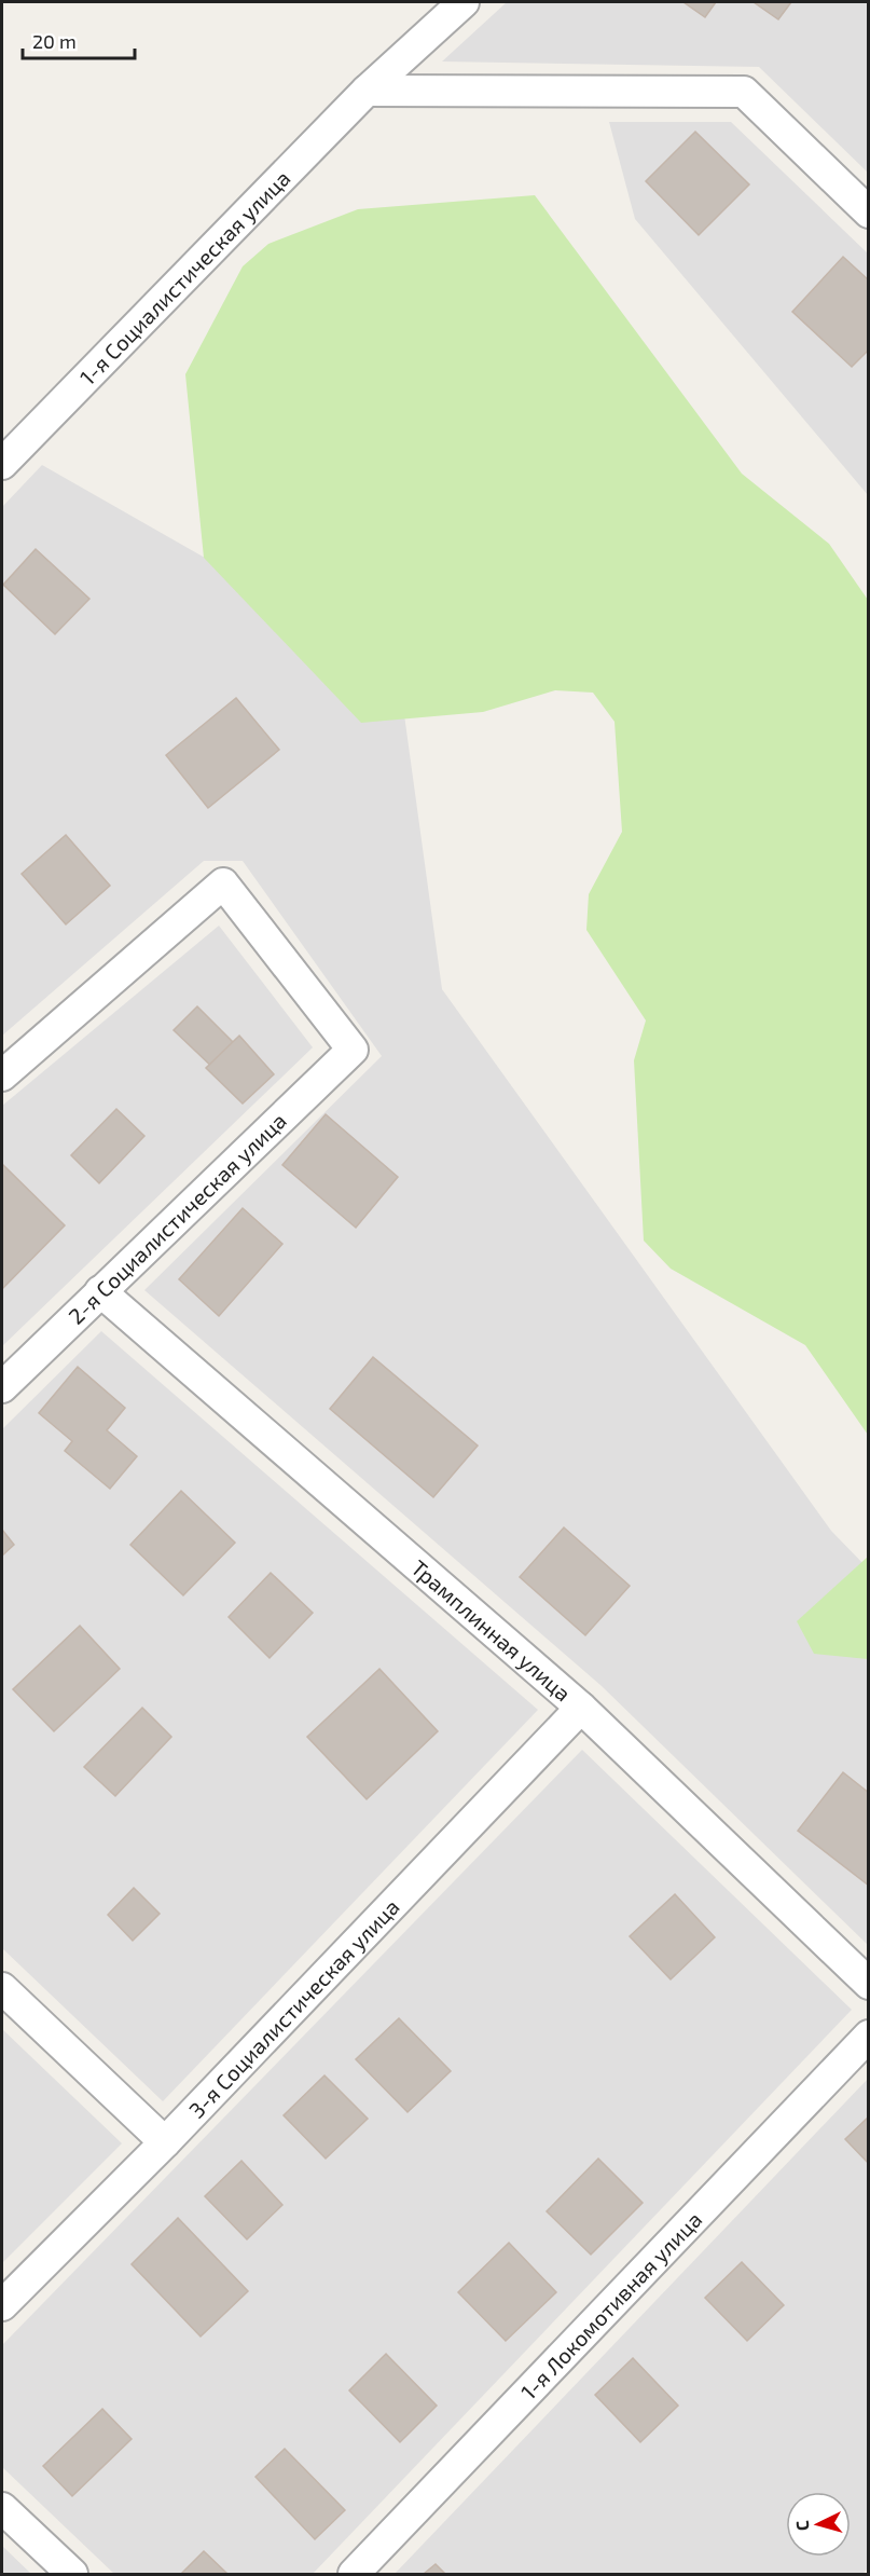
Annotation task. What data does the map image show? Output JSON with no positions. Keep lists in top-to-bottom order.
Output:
{
  "streets": {
    "street": [
      "1-я Социалистическая улица",
      "2-я Социалистическая улица",
      "Трамплинная улица",
      "3-я Социалистическая улица",
      "1-я Локомотивная улица"
    ]
  },
  "crossings": [
    ["2-я Социалистическая улица", "Трамплинная улица"],
    ["Трамплинная улица", "3-я Социалистическая улица"]
  ],
  "scale_bar": "20 m",
  "north": "left"
}
